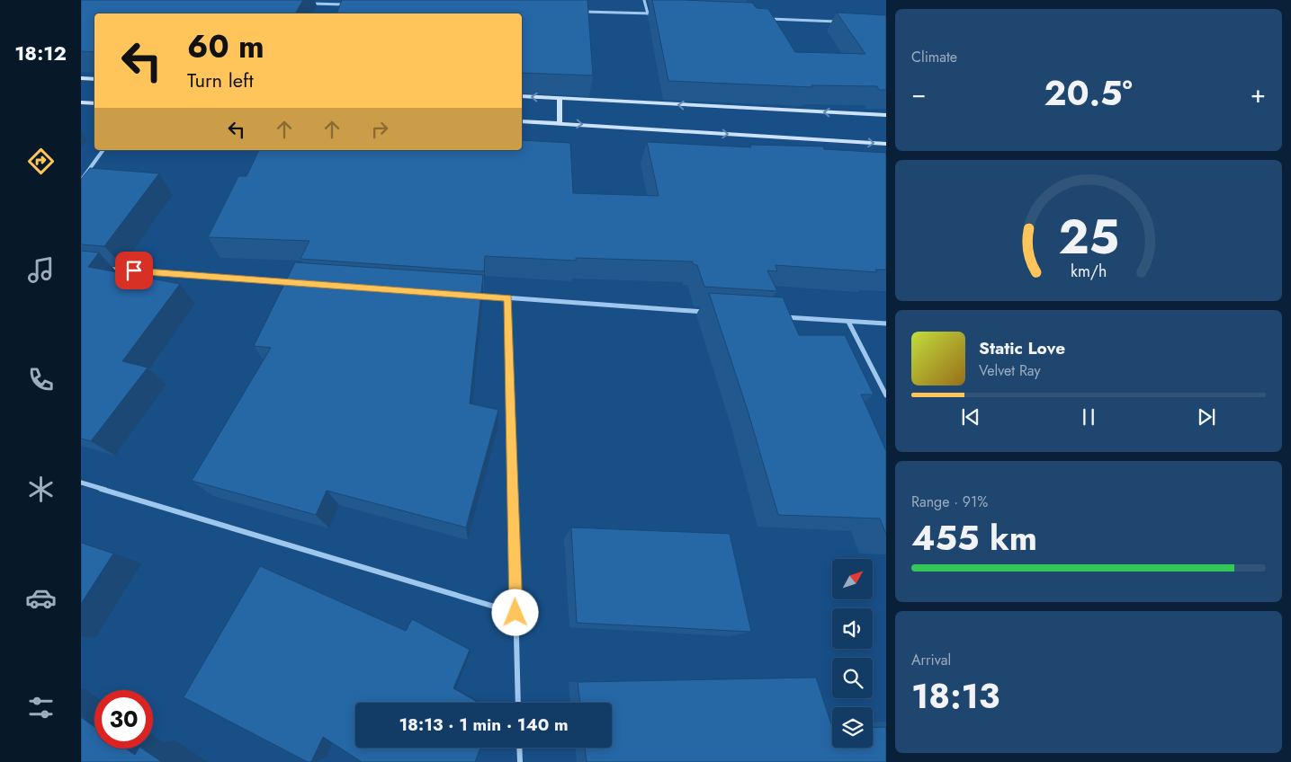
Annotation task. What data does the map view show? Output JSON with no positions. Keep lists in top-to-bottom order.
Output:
{
  "north": "top right",
  "page": {
    "tabs": "18:12",
    "tile": [
      "Climate",
      ["Range · 91%", "455 km"],
      ["Arrival", "18:13"]
    ],
    "turn": ["60 m", "Turn left"],
    "heat": ["−", "20.5°", "+"],
    "song": ["Static Love", "Velvet Ray"],
    "limit": "30",
    "trip": "18:13 · 1 min · 140 m",
    "gauge": ["25", "km/h"]
  }
}
